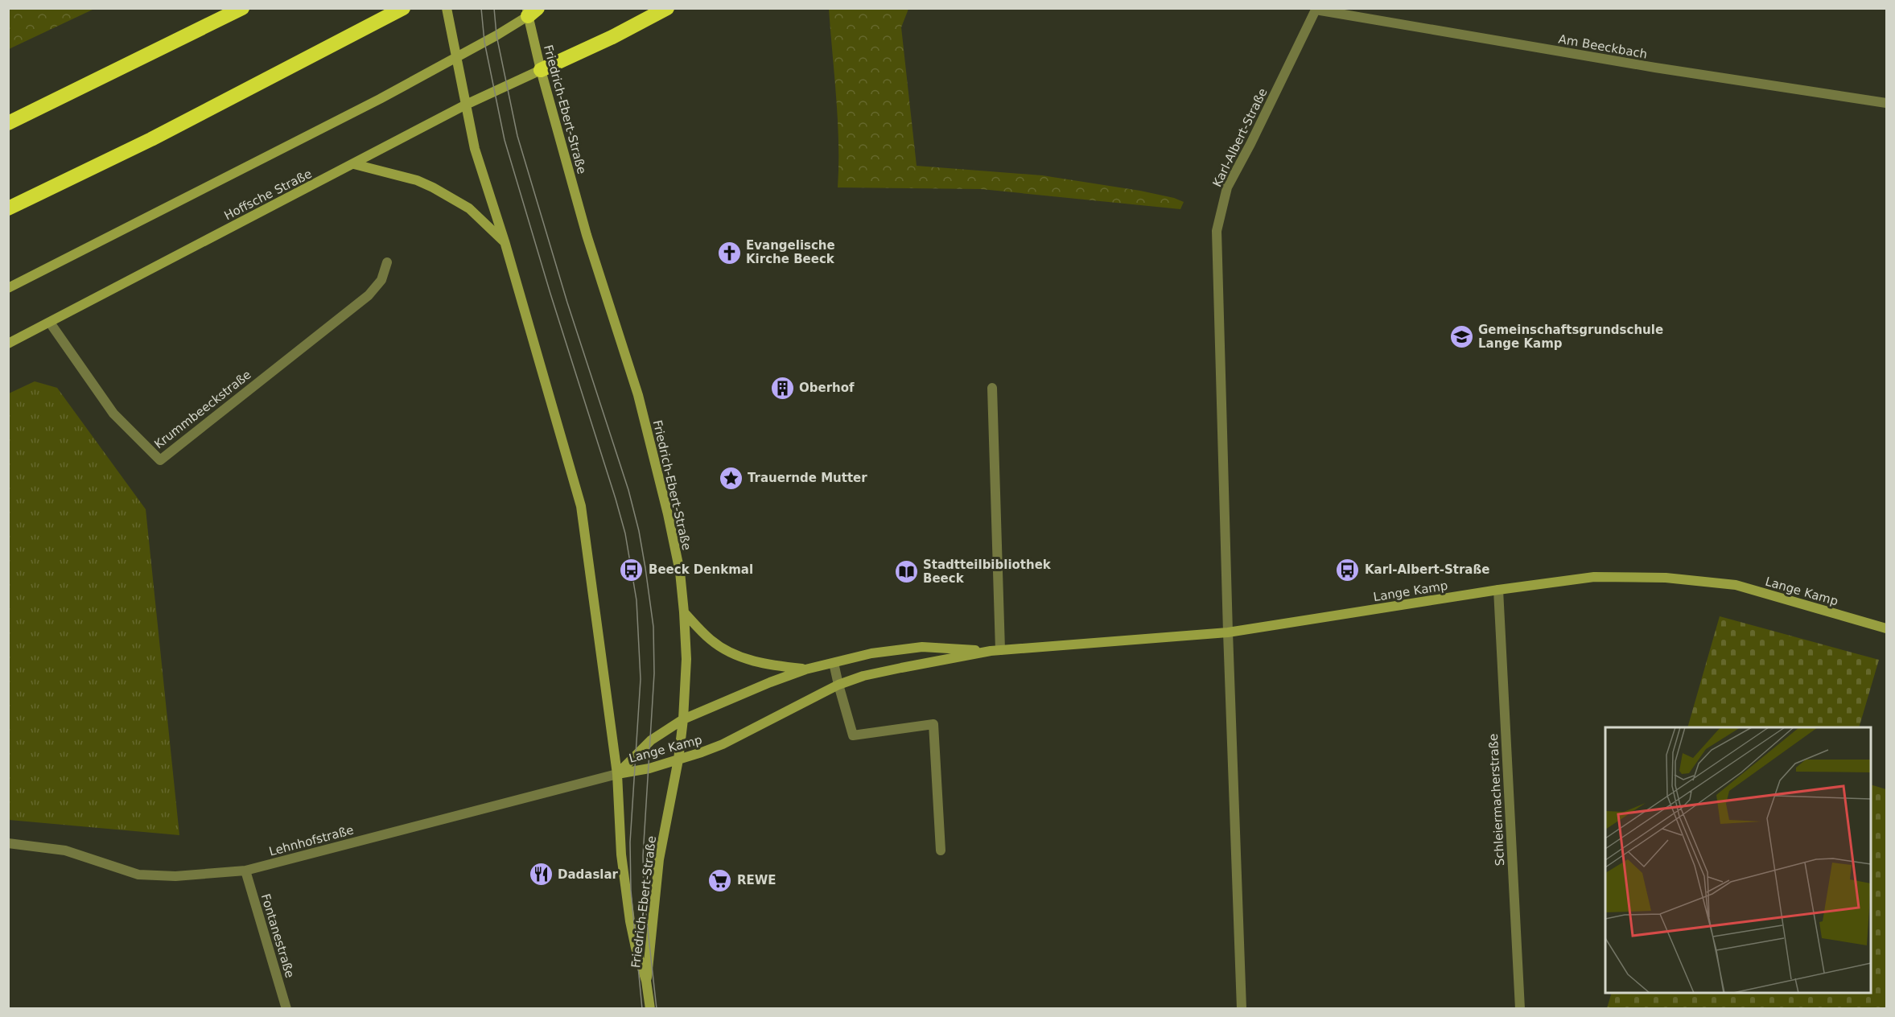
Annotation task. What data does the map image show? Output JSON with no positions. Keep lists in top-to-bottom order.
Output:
{
  "streets": {
    "street": [
      "Am Beeckbach",
      "Friedrich-Ebert-Straße",
      "Karl-Albert-Straße",
      "Hoffsche Straße",
      "Krummbeeckstraße",
      "Lange Kamp",
      "Schleiermacherstraße",
      "Lehnhofstraße",
      "Fontanestraße"
    ]
  },
  "crossings": [
    ["Am Beeckbach", "Karl-Albert-Straße"],
    ["Friedrich-Ebert-Straße", "Hoffsche Straße"],
    ["Friedrich-Ebert-Straße", "Lange Kamp"],
    ["Friedrich-Ebert-Straße", "Lehnhofstraße"],
    ["Karl-Albert-Straße", "Lange Kamp"],
    ["Hoffsche Straße", "Krummbeeckstraße"],
    ["Lange Kamp", "Schleiermacherstraße"],
    ["Lange Kamp", "Lehnhofstraße"],
    ["Lehnhofstraße", "Fontanestraße"]
  ],
  "places": {
    "church": ["Evangelische Kirche Beeck"],
    "school or university": ["Gemeinschaftsgrundschule Lange Kamp"],
    "building": ["Oberhof"],
    "place": ["Trauernde Mutter"],
    "bus stop": ["Beeck Denkmal", "Karl-Albert-Straße"],
    "library": ["Stadtteilbibliothek Beeck"],
    "restaurant": ["Dadaslar"],
    "supermarket": ["REWE"]
  }
}
